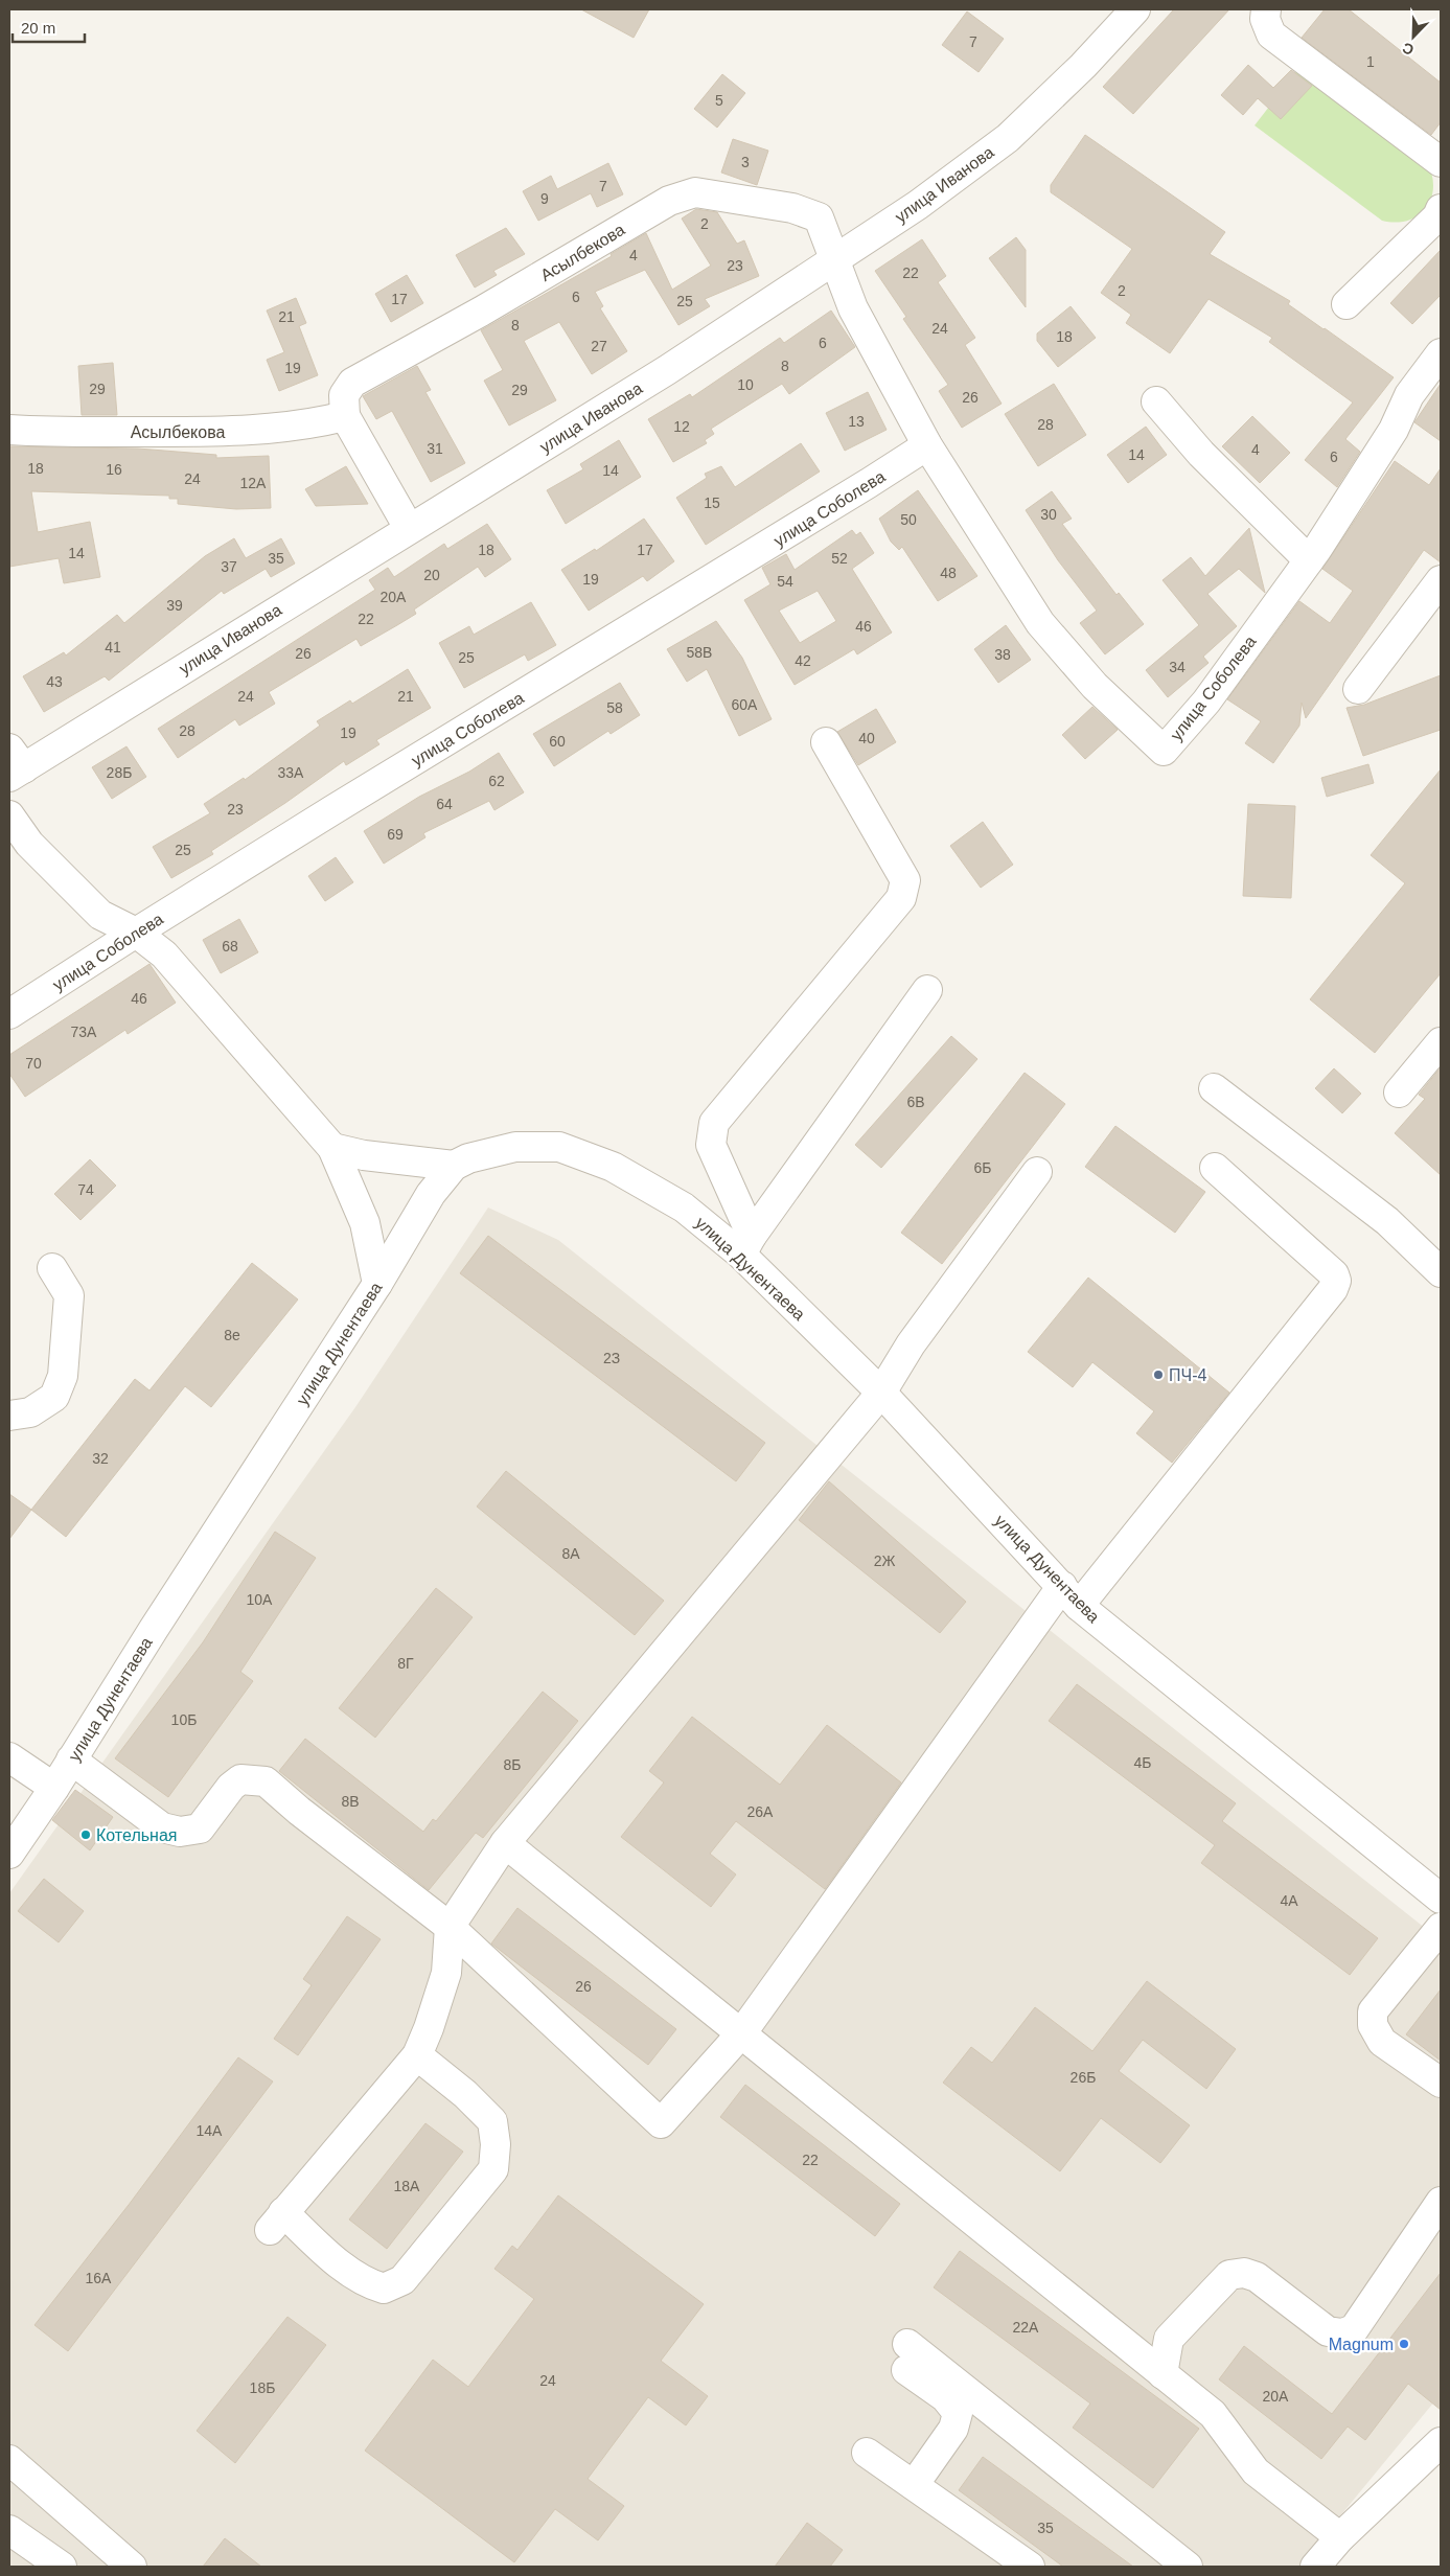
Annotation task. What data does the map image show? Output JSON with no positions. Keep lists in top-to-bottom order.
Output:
{
  "streets": {
    "street": [
      "улица Иванова",
      "Асылбекова",
      "улица Соболева",
      "улица Дунентаева"
    ]
  },
  "crossings": [
    ["улица Иванова", "Асылбекова"],
    ["улица Иванова", "улица Соболева"],
    ["Асылбекова", "улица Соболева"]
  ],
  "places": ["ПЧ-4", "Котельная", "Magnum"],
  "house_numbers": [
    "7",
    "1",
    "5",
    "3",
    "7",
    "9",
    "2",
    "4",
    "23",
    "22",
    "2",
    "6",
    "17",
    "25",
    "21",
    "8",
    "24",
    "18",
    "6",
    "27",
    "8",
    "19",
    "10",
    "29",
    "29",
    "26",
    "13",
    "28",
    "12",
    "31",
    "4",
    "14",
    "6",
    "18",
    "16",
    "14",
    "24",
    "12А",
    "15",
    "30",
    "50",
    "18",
    "17",
    "14",
    "35",
    "52",
    "37",
    "48",
    "20",
    "19",
    "54",
    "20А",
    "39",
    "22",
    "46",
    "41",
    "58В",
    "26",
    "38",
    "25",
    "42",
    "34",
    "43",
    "24",
    "21",
    "60А",
    "58",
    "28",
    "19",
    "40",
    "60",
    "28Б",
    "33А",
    "62",
    "64",
    "23",
    "69",
    "25",
    "68",
    "46",
    "73А",
    "70",
    "6В",
    "6Б",
    "74",
    "8е",
    "2З",
    "32",
    "8А",
    "2Ж",
    "10А",
    "8Г",
    "10Б",
    "4Б",
    "8Б",
    "8В",
    "26А",
    "4А",
    "26",
    "26Б",
    "14А",
    "22",
    "18А",
    "16А",
    "22А",
    "24",
    "18Б",
    "20А",
    "35"
  ],
  "scale_bar": "20 m",
  "north": "bottom left"
}
